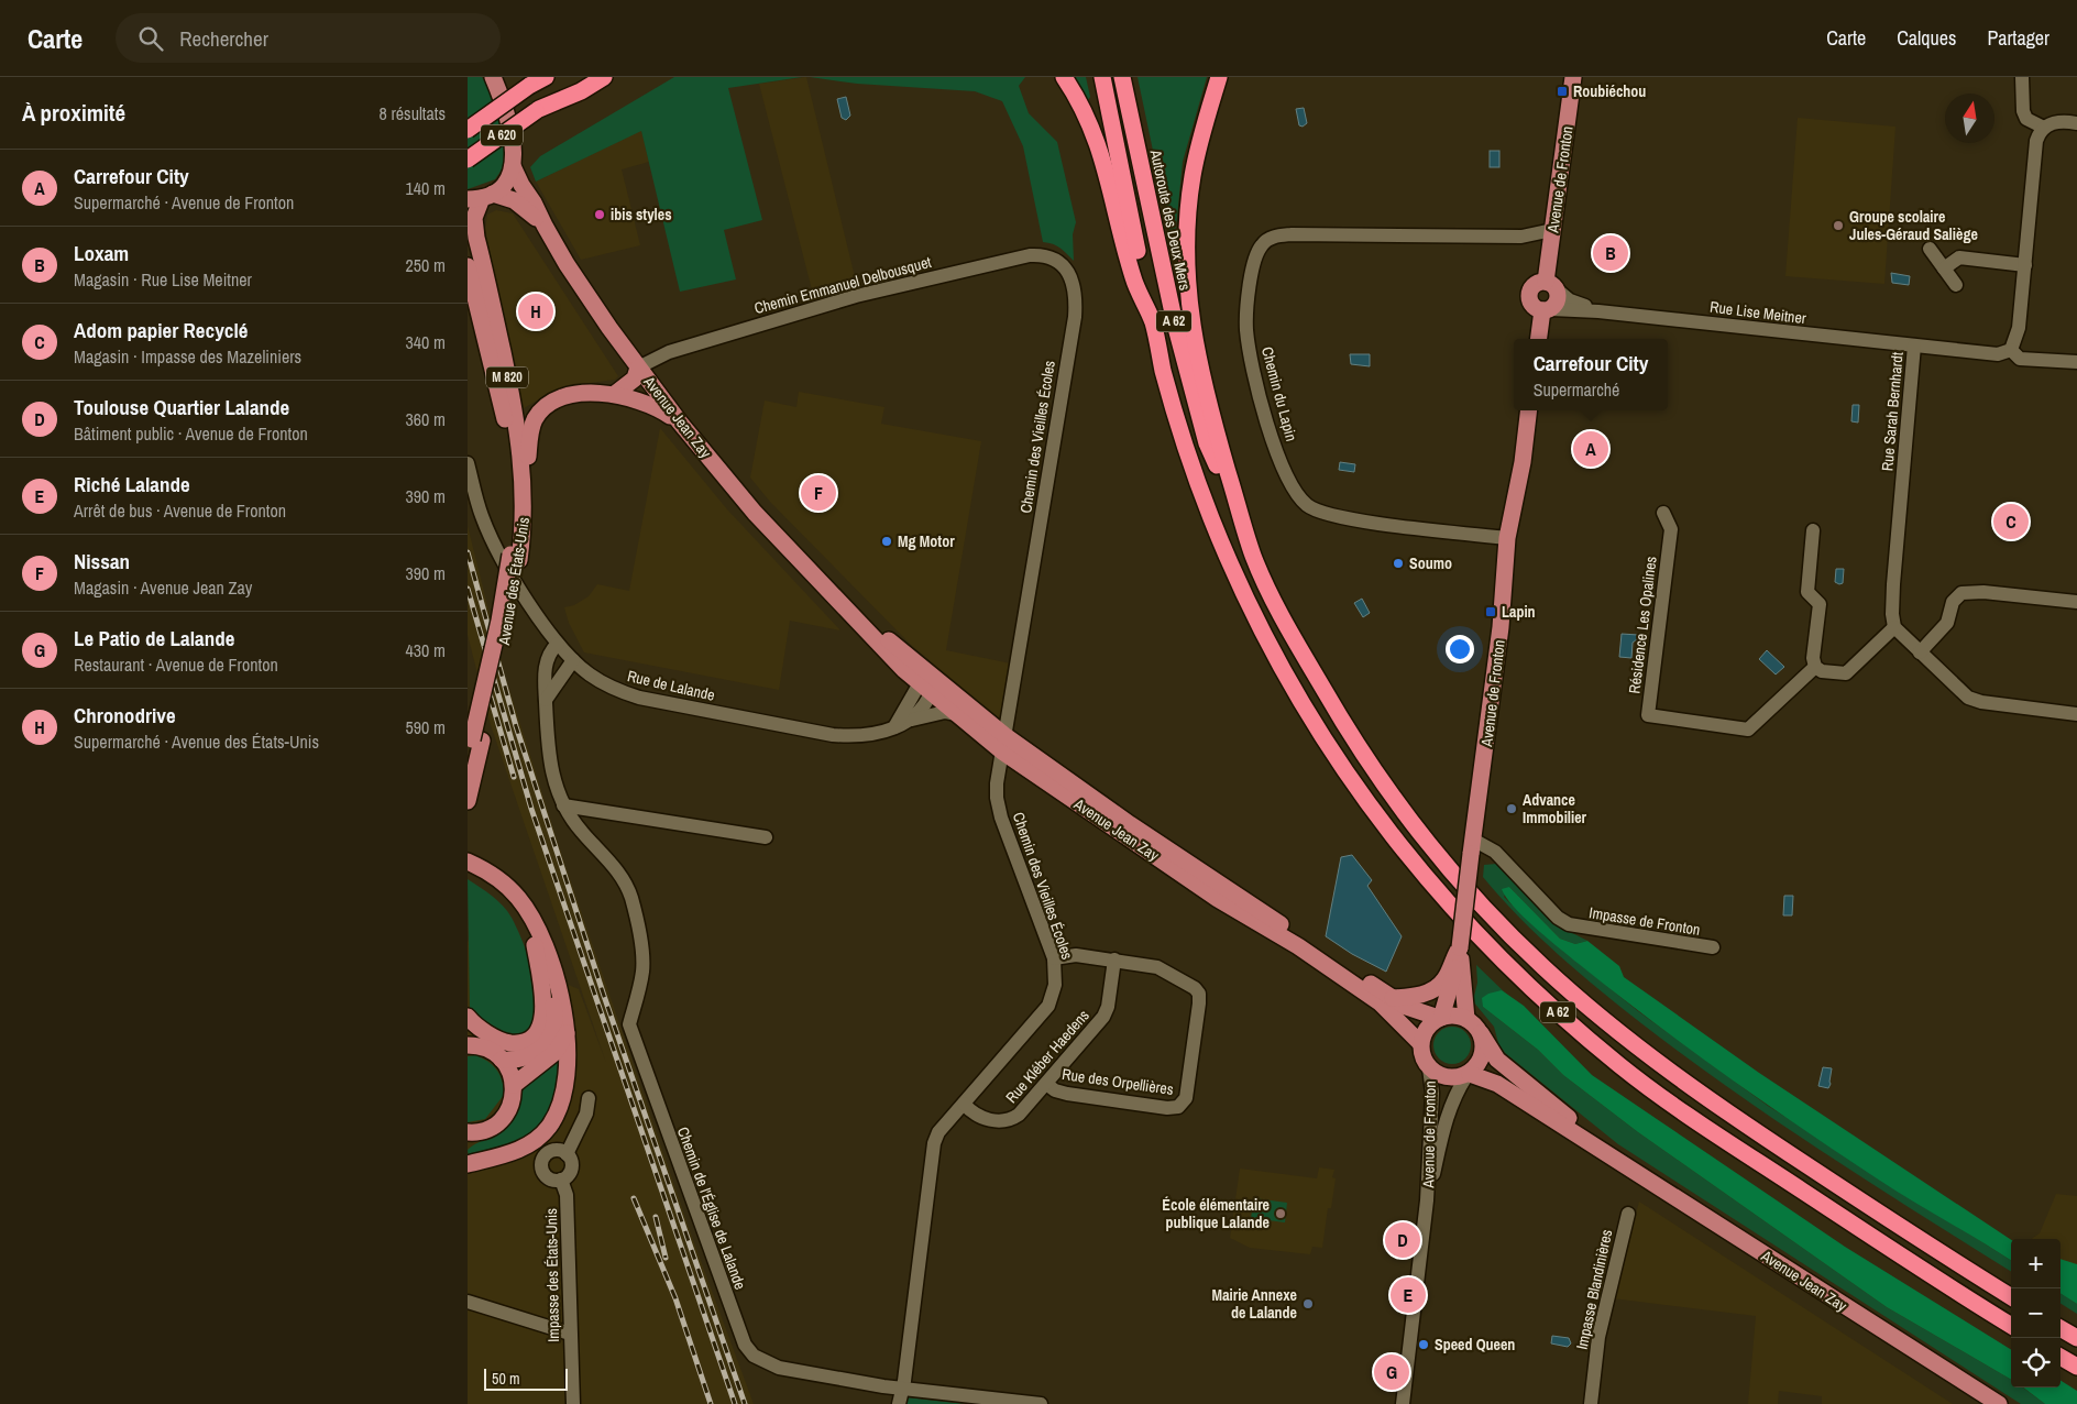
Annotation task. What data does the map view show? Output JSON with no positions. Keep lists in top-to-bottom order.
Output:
{
  "streets": {
    "highway": ["A 620", "Autoroute des Deux Mers", "A 62"],
    "main road": [
      "Avenue de Fronton",
      "M 820",
      "Avenue Jean Zay",
      "Avenue des États-Unis"
    ],
    "street": [
      "Chemin Emmanuel Delbousquet",
      "Rue Lise Meitner",
      "Chemin du Lapin",
      "Rue Sarah Bernhardt",
      "Chemin des Vieilles Écoles",
      "Résidence Les Opalines",
      "Rue de Lalande",
      "Impasse de Fronton",
      "Rue Kléber Haedens",
      "Rue des Orpellières",
      "Chemin de l'Église de Lalande",
      "Impasse des États-Unis",
      "Impasse Blandinières"
    ]
  },
  "crossings": [
    ["Avenue de Fronton", "Rue Lise Meitner"],
    ["Avenue de Fronton", "Chemin du Lapin"],
    ["Avenue de Fronton", "Avenue Jean Zay"],
    ["Avenue de Fronton", "Impasse de Fronton"],
    ["Autoroute des Deux Mers", "A 62"],
    ["Chemin Emmanuel Delbousquet", "Avenue Jean Zay"],
    ["Chemin Emmanuel Delbousquet", "Chemin des Vieilles Écoles"],
    ["Rue Lise Meitner", "Rue Sarah Bernhardt"],
    ["Avenue Jean Zay", "Chemin des Vieilles Écoles"],
    ["Avenue Jean Zay", "Avenue des États-Unis"],
    ["Avenue Jean Zay", "Rue de Lalande"],
    ["Chemin des Vieilles Écoles", "Rue Kléber Haedens"],
    ["Chemin des Vieilles Écoles", "Rue des Orpellières"],
    ["Chemin des Vieilles Écoles", "Chemin de l'Église de Lalande"],
    ["Rue de Lalande", "Chemin de l'Église de Lalande"],
    ["Rue Kléber Haedens", "Rue des Orpellières"]
  ],
  "places": {
    "transit": ["Roubiéchou", "Lapin"],
    "other": [
      "ibis styles",
      "Groupe scolaire Jules-Géraud Saliège",
      "Mg Motor",
      "Soumo",
      "Advance Immobilier",
      "École élémentaire publique Lalande",
      "Mairie Annexe de Lalande",
      "Speed Queen"
    ]
  },
  "scale_bar": "50 m",
  "north": "top",
  "page": {
    "header": "Carte",
    "search": "Rechercher",
    "nav": ["Carte", "Calques", "Partager"],
    "heading": ["À proximité", "8 résultats"],
    "list": [
      {
        "mark": "A",
        "name": "Carrefour City",
        "note": "Supermarché · Avenue de Fronton",
        "value": "140 m"
      },
      {
        "mark": "B",
        "name": "Loxam",
        "note": "Magasin · Rue Lise Meitner",
        "value": "250 m"
      },
      {
        "mark": "C",
        "name": "Adom papier Recyclé",
        "note": "Magasin · Impasse des Mazeliniers",
        "value": "340 m"
      },
      {
        "mark": "D",
        "name": "Toulouse Quartier Lalande",
        "note": "Bâtiment public · Avenue de Fronton",
        "value": "360 m"
      },
      {
        "mark": "E",
        "name": "Riché Lalande",
        "note": "Arrêt de bus · Avenue de Fronton",
        "value": "390 m"
      },
      {
        "mark": "F",
        "name": "Nissan",
        "note": "Magasin · Avenue Jean Zay",
        "value": "390 m"
      },
      {
        "mark": "G",
        "name": "Le Patio de Lalande",
        "note": "Restaurant · Avenue de Fronton",
        "value": "430 m"
      },
      {
        "mark": "H",
        "name": "Chronodrive",
        "note": "Supermarché · Avenue des États-Unis",
        "value": "590 m"
      }
    ],
    "pins": [
      "B",
      "H",
      "A",
      "F",
      "C",
      "D",
      "E",
      "G"
    ],
    "popup": ["Carrefour City", "Supermarché"],
    "map_buttons": ["+", "−"],
    "scale": "50 m"
  }
}
